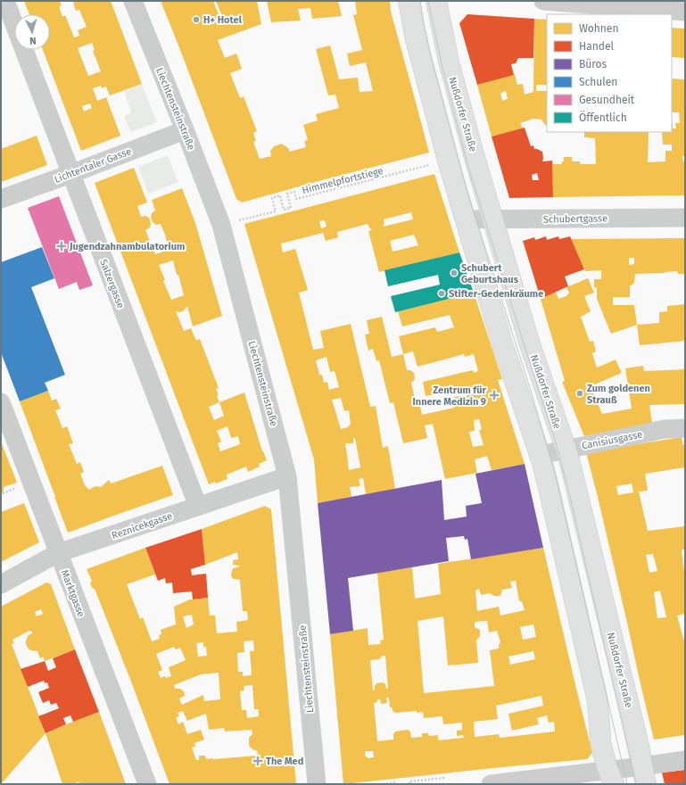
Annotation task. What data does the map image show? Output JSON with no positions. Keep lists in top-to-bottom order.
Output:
{
  "streets": {
    "main road": ["Nußdorfer Straße"],
    "street": [
      "Liechtensteinstraße",
      "Lichtentaler Gasse",
      "Schubertgasse",
      "Salzergasse",
      "Canisiusgasse",
      "Reznicekgasse",
      "Marktgasse"
    ],
    "path": ["Himmelpfortstiege"]
  },
  "crossings": [
    ["Liechtensteinstraße", "Lichtentaler Gasse"],
    ["Liechtensteinstraße", "Himmelpfortstiege"],
    ["Liechtensteinstraße", "Reznicekgasse"],
    ["Nußdorfer Straße", "Schubertgasse"],
    ["Nußdorfer Straße", "Canisiusgasse"],
    ["Lichtentaler Gasse", "Salzergasse"],
    ["Salzergasse", "Reznicekgasse"],
    ["Reznicekgasse", "Marktgasse"]
  ],
  "places": {
    "other": [
      "H+ Hotel",
      "Schubert Geburtshaus",
      "Stifter-Gedenkräume",
      "Zum goldenen Strauß"
    ],
    "health": ["Jugendzahnambulatorium", "Zentrum für Innere Medizin 9", "The Med"]
  },
  "legend": [
    "Wohnen",
    "Handel",
    "Büros",
    "Schulen",
    "Gesundheit",
    "Öffentlich"
  ],
  "north": "bottom"
}
